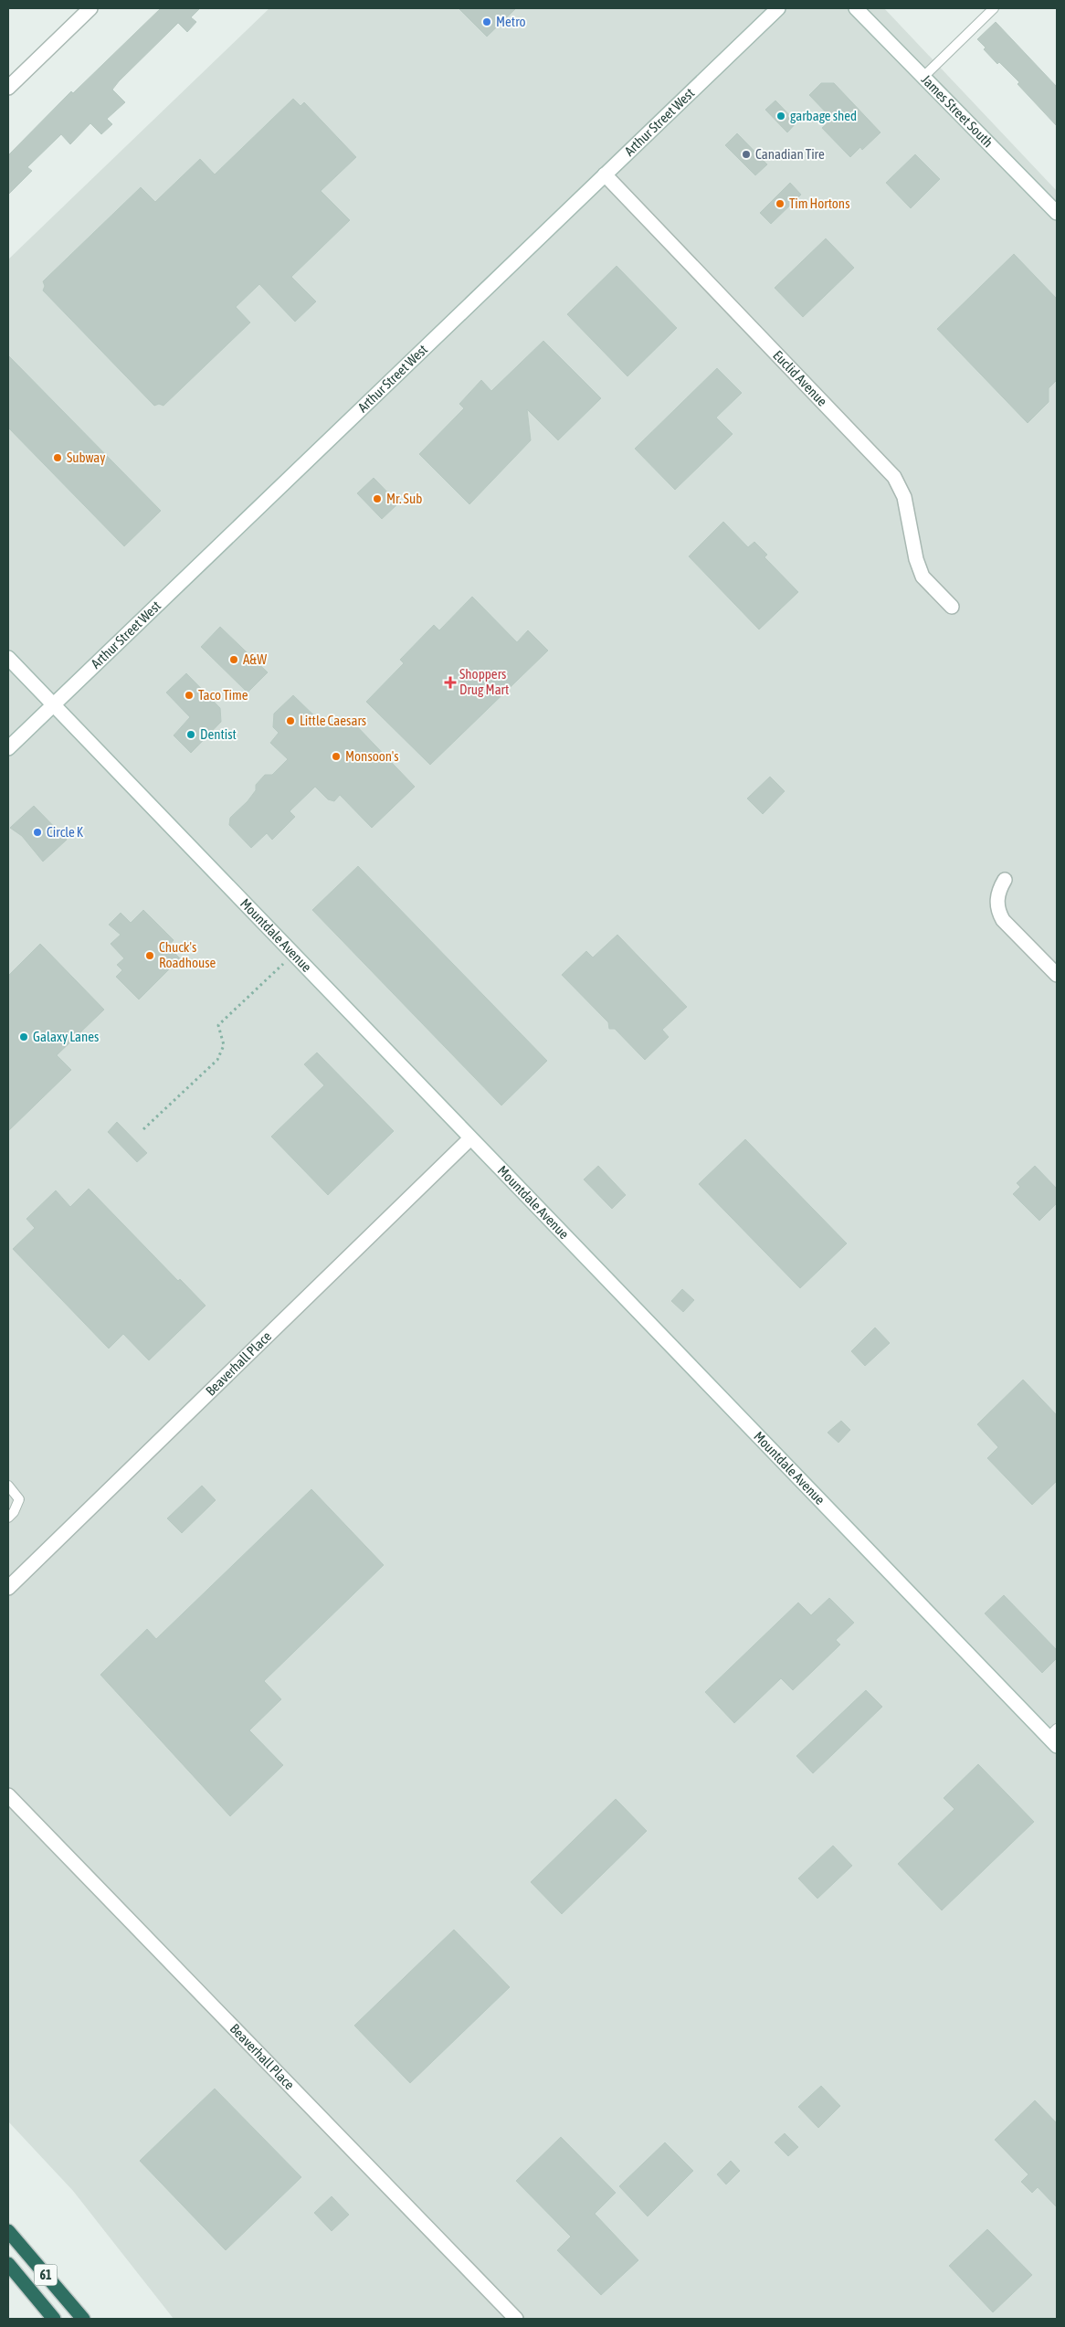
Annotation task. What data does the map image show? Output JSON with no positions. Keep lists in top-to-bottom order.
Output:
{
  "streets": {
    "highway": ["61"],
    "street": [
      "James Street South",
      "Arthur Street West",
      "Euclid Avenue",
      "Mountdale Avenue",
      "Beaverhall Place"
    ]
  },
  "crossings": [
    ["Arthur Street West", "Euclid Avenue"],
    ["Arthur Street West", "Mountdale Avenue"],
    ["Mountdale Avenue", "Beaverhall Place"]
  ],
  "places": {
    "other": [
      "Metro",
      "garbage shed",
      "Canadian Tire",
      "Tim Hortons",
      "Subway",
      "Mr. Sub",
      "A&W",
      "Taco Time",
      "Little Caesars",
      "Dentist",
      "Monsoon's",
      "Circle K",
      "Chuck's Roadhouse",
      "Galaxy Lanes"
    ],
    "health": ["Shoppers Drug Mart"]
  }
}
